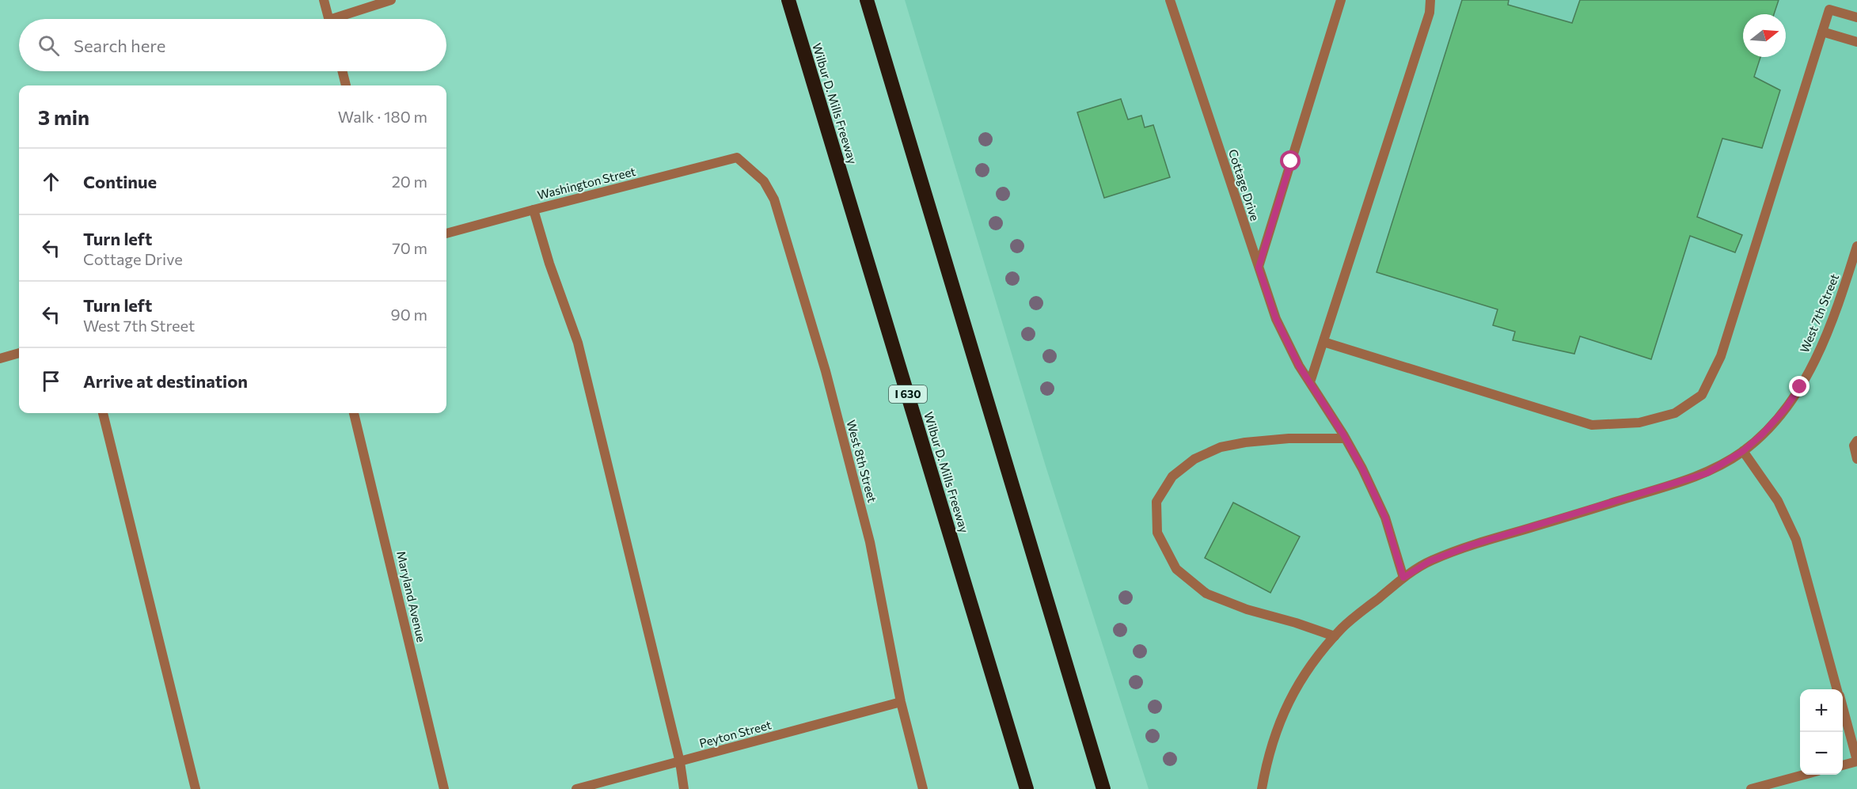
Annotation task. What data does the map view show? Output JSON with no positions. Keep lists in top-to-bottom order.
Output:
{
  "streets": {
    "highway": ["Wilbur D. Mills Freeway", "I 630"],
    "street": [
      "Washington Street",
      "Cottage Drive",
      "West 7th Street",
      "West 8th Street",
      "Maryland Avenue",
      "Peyton Street"
    ]
  },
  "crossings": [
    ["Washington Street", "West 8th Street"],
    ["Cottage Drive", "West 7th Street"],
    ["West 8th Street", "Peyton Street"]
  ],
  "north": "right",
  "page": {
    "search": "Search here",
    "heading": ["3 min", "Walk · 180 m"],
    "list": [
      ["Continue", "20 m"],
      ["Turn left", "Cottage Drive", "70 m"],
      ["Turn left", "West 7th Street", "90 m"],
      "Arrive at destination"
    ],
    "map_buttons": ["+", "−"]
  }
}
